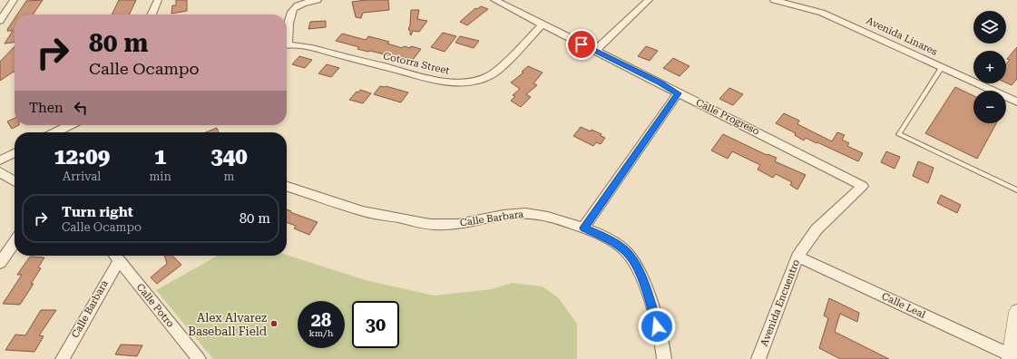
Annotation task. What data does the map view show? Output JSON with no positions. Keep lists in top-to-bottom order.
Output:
{
  "streets": {
    "street": [
      "Avenida Linares",
      "Cotorra Street",
      "Calle Progreso",
      "Calle Barbara",
      "Avenida Encuentro",
      "Calle Potro",
      "Calle Leal"
    ]
  },
  "crossings": [
    ["Cotorra Street", "Calle Progreso"],
    ["Calle Progreso", "Avenida Encuentro"],
    ["Calle Barbara", "Calle Potro"],
    ["Avenida Encuentro", "Calle Leal"]
  ],
  "places": ["Alex Alvarez Baseball Field"],
  "page": {
    "map_buttons": ["+", "−"],
    "turn": ["80 m", "Calle Ocampo"],
    "then": "Then",
    "eta": [
      "12:09",
      "Arrival",
      "1",
      "min",
      "340",
      "m"
    ],
    "list": [
      {
        "name": "Turn right",
        "note": "Calle Ocampo",
        "value": "80 m"
      }
    ],
    "speed": "28 km/h",
    "limit": "30"
  }
}
